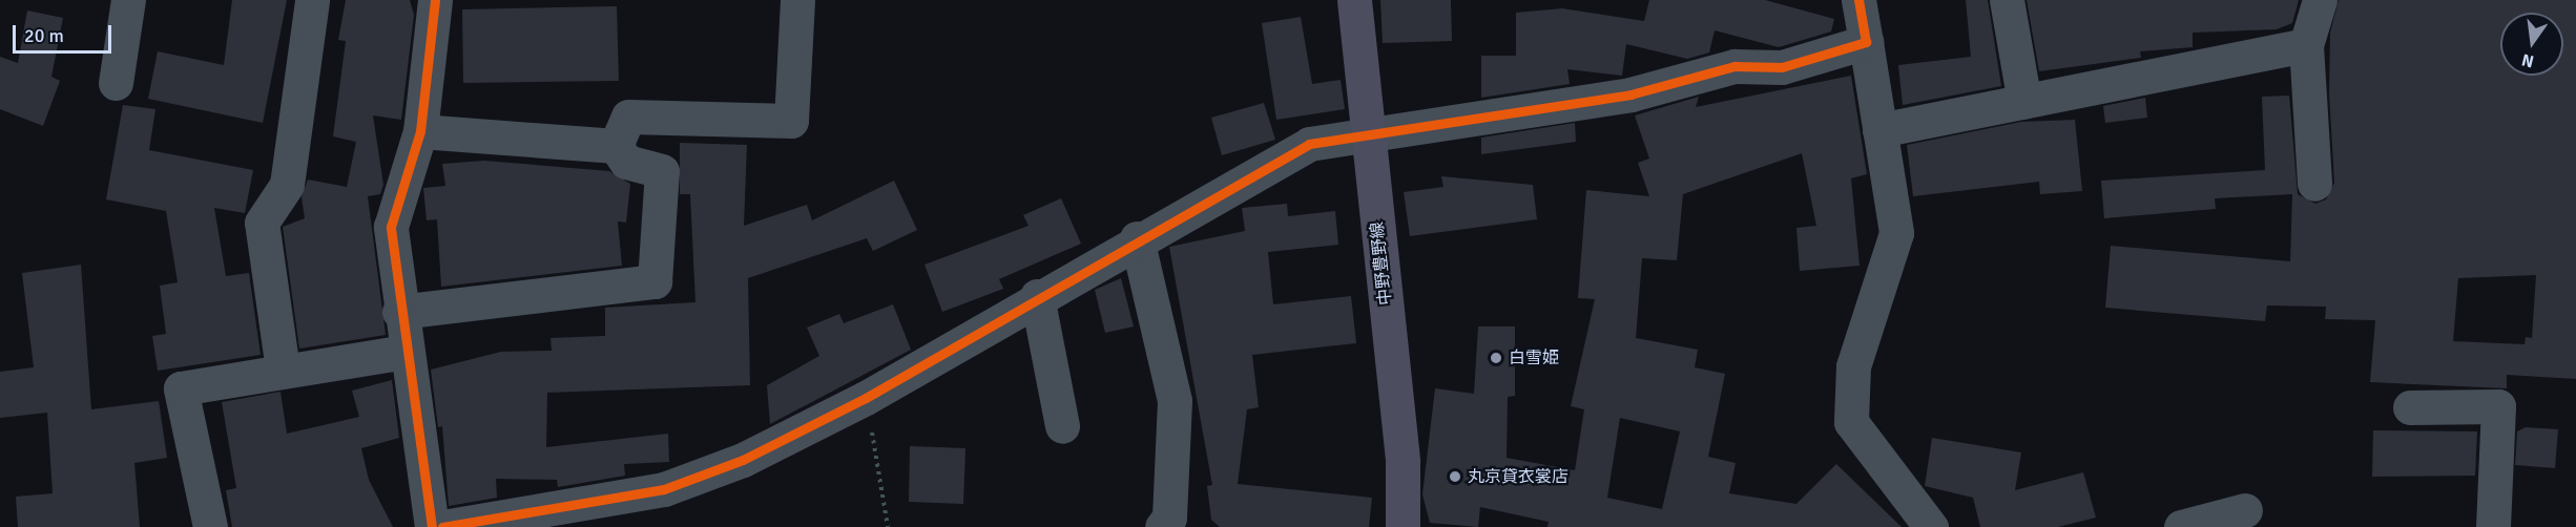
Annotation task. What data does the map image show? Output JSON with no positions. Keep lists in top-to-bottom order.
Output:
{
  "streets": {
    "main road": ["中野豊野線"]
  },
  "places": ["白雪姫", "丸京貸衣裳店"],
  "scale_bar": "20 m",
  "north": "bottom"
}
